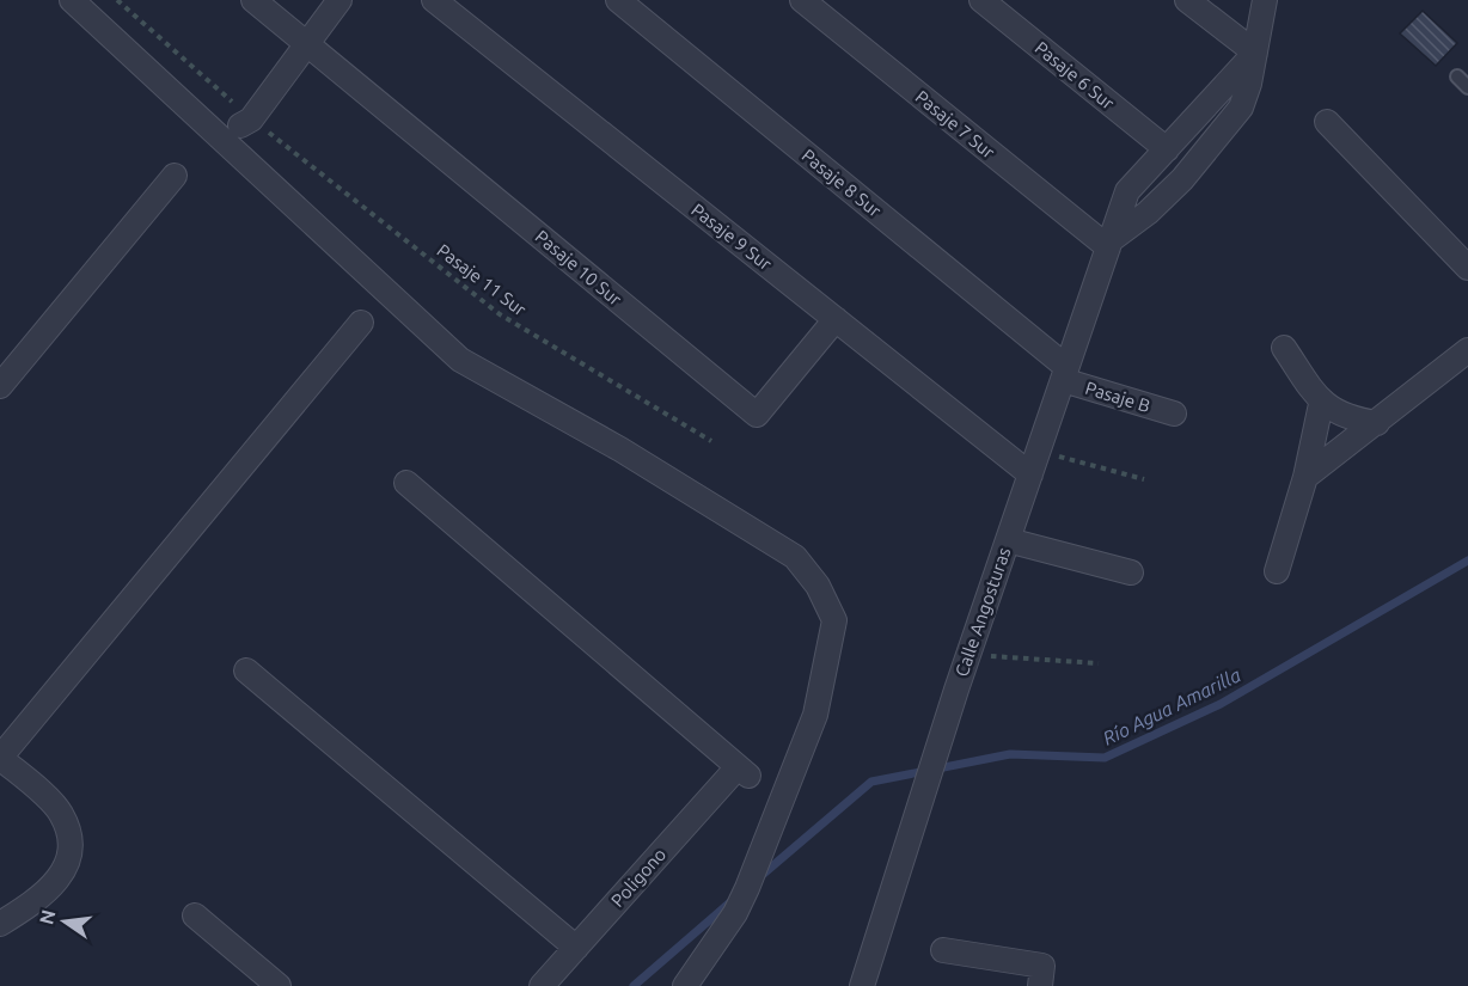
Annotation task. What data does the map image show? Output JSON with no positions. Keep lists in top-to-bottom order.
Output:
{
  "streets": {
    "street": [
      "Pasaje 6 Sur",
      "Pasaje 7 Sur",
      "Pasaje 8 Sur",
      "Pasaje 9 Sur",
      "Pasaje 10 Sur",
      "Pasaje B",
      "Calle Angosturas",
      "Poligono"
    ],
    "path": ["Pasaje 11 Sur"]
  },
  "crossings": [
    ["Pasaje 6 Sur", "Calle Angosturas"],
    ["Pasaje 7 Sur", "Calle Angosturas"],
    ["Pasaje 8 Sur", "Pasaje B"],
    ["Pasaje 8 Sur", "Calle Angosturas"],
    ["Pasaje 9 Sur", "Pasaje 10 Sur"],
    ["Pasaje 9 Sur", "Calle Angosturas"],
    ["Pasaje B", "Calle Angosturas"]
  ],
  "water": ["Río Agua Amarilla"],
  "north": "left"
}
